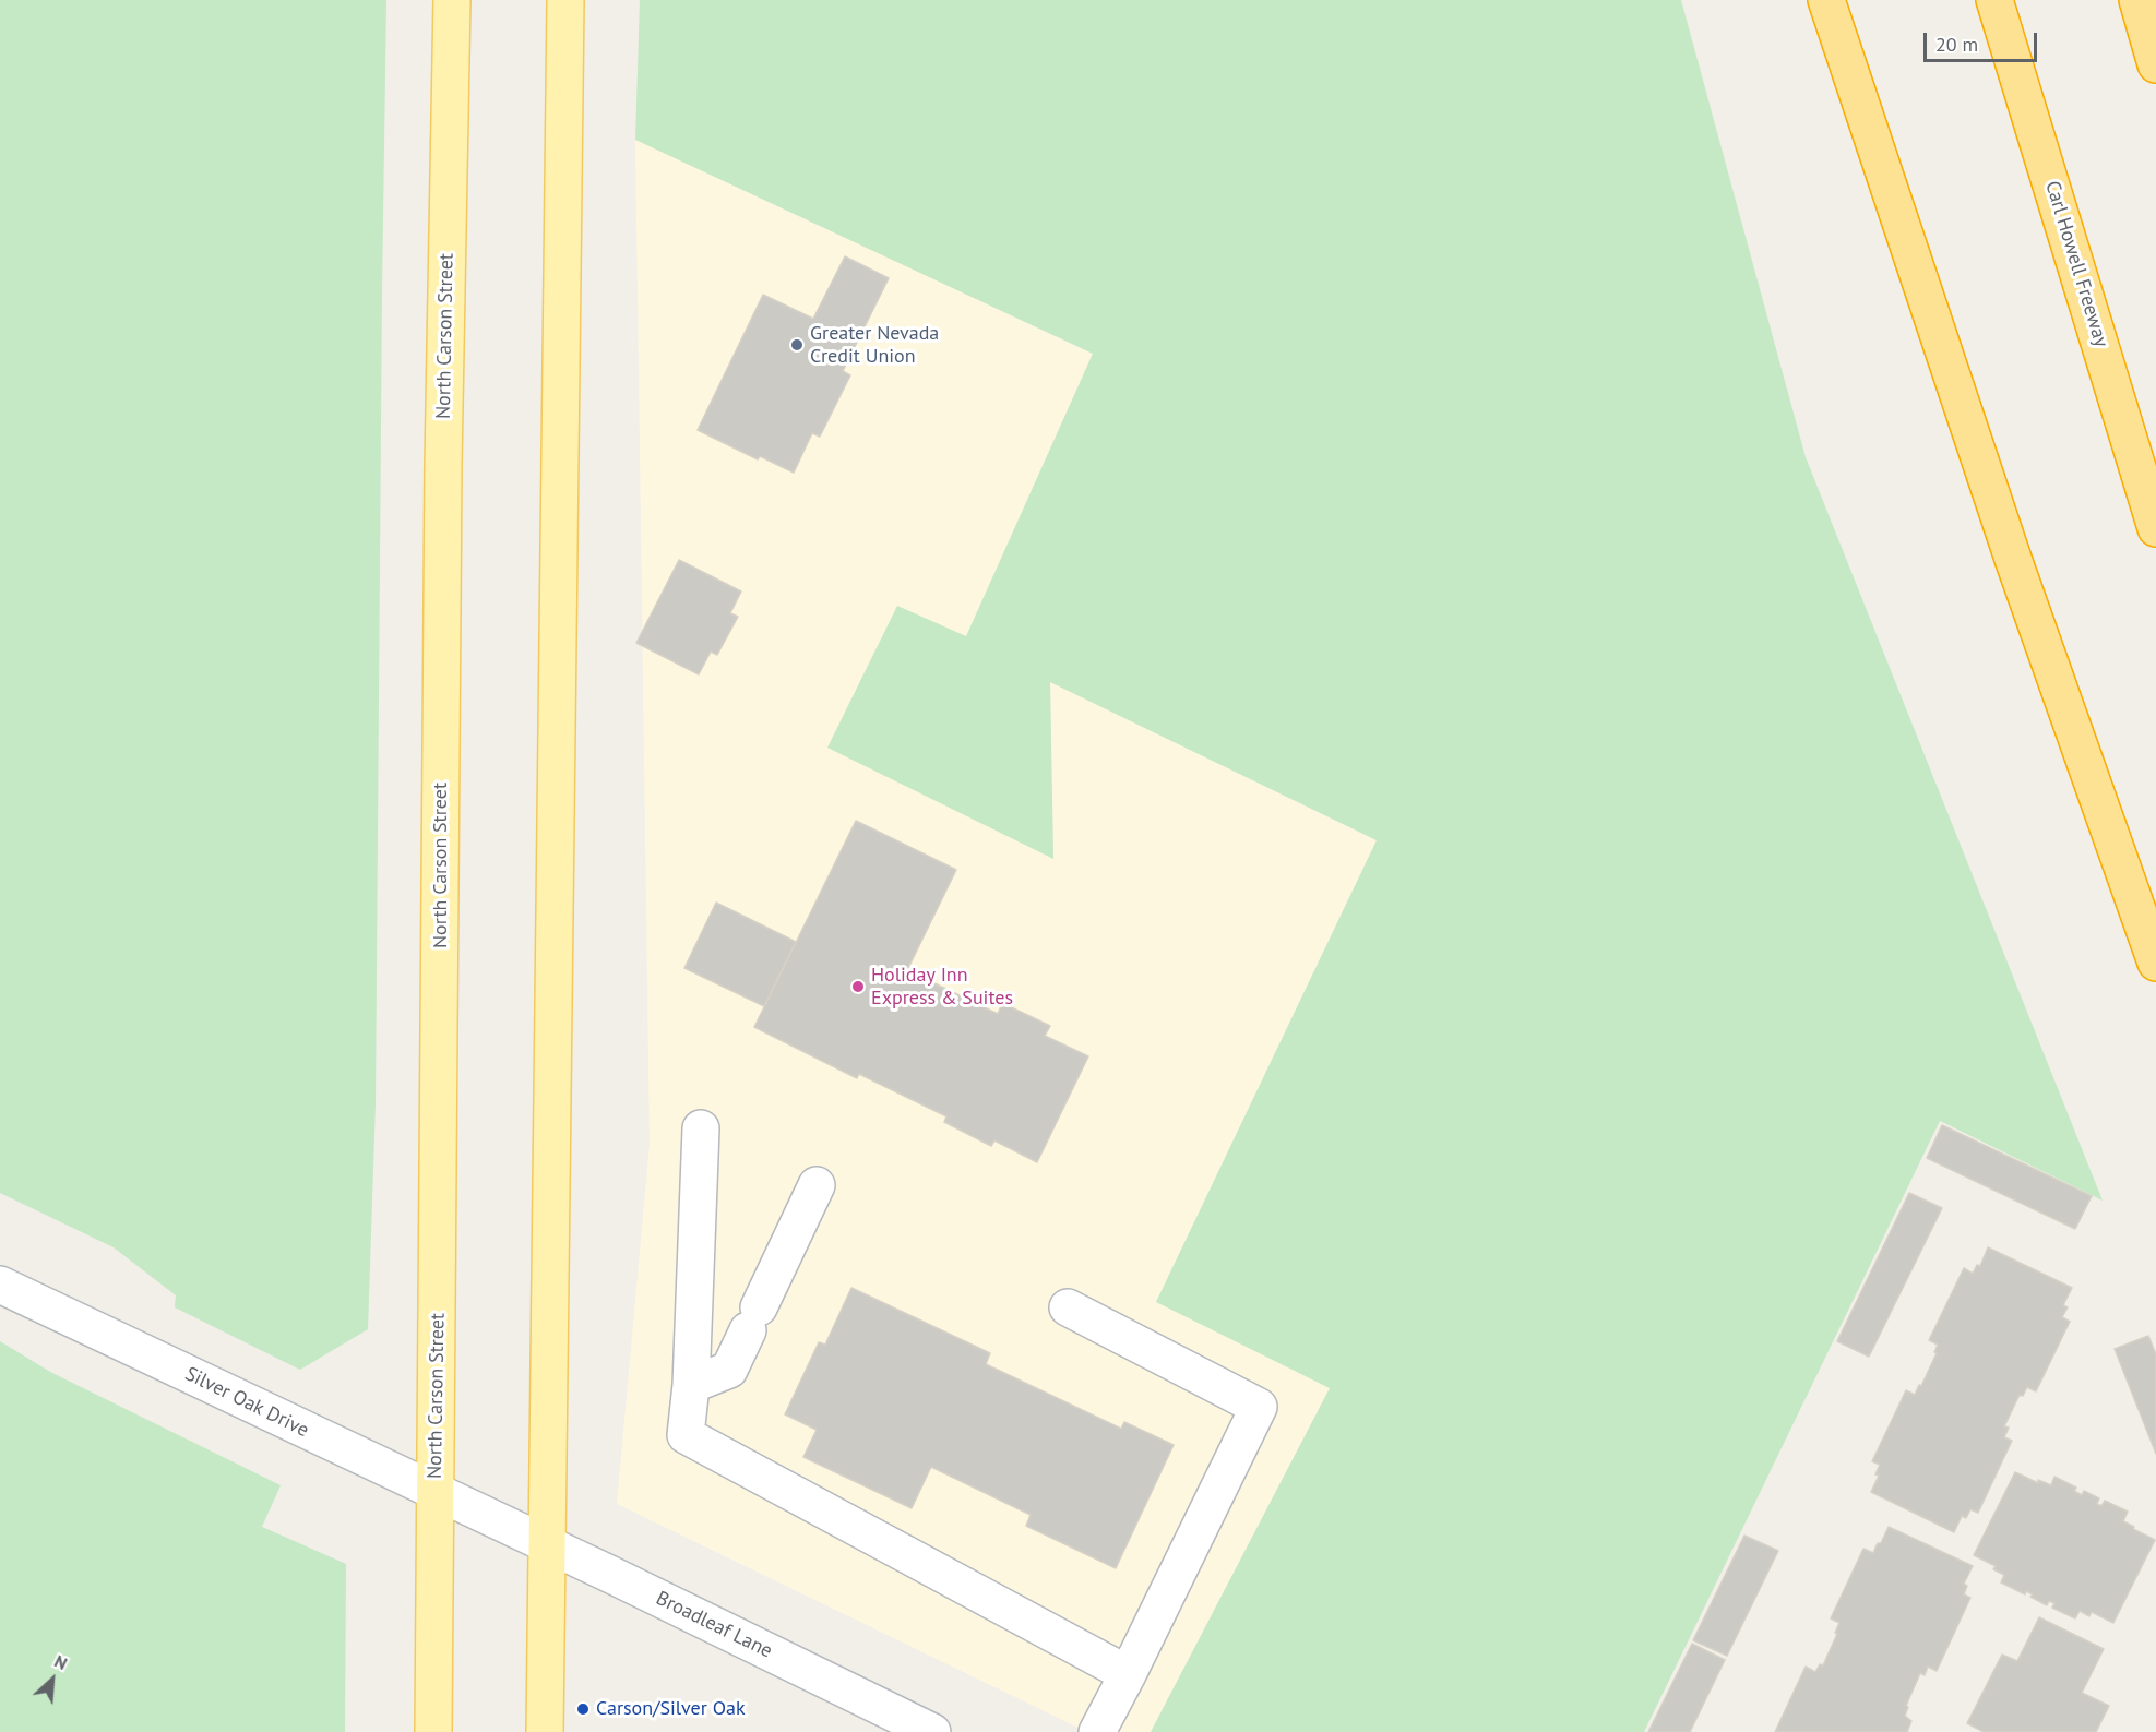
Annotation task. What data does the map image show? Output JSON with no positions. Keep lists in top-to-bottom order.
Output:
{
  "streets": {
    "highway": ["Carl Howell Freeway"],
    "main road": ["North Carson Street"],
    "street": ["Silver Oak Drive", "Broadleaf Lane"]
  },
  "crossings": [
    ["North Carson Street", "Silver Oak Drive"],
    ["Silver Oak Drive", "Broadleaf Lane"]
  ],
  "places": ["Greater Nevada Credit Union", "Holiday Inn Express & Suites", "Carson/Silver Oak"],
  "scale_bar": "20 m",
  "north": "top right"
}
